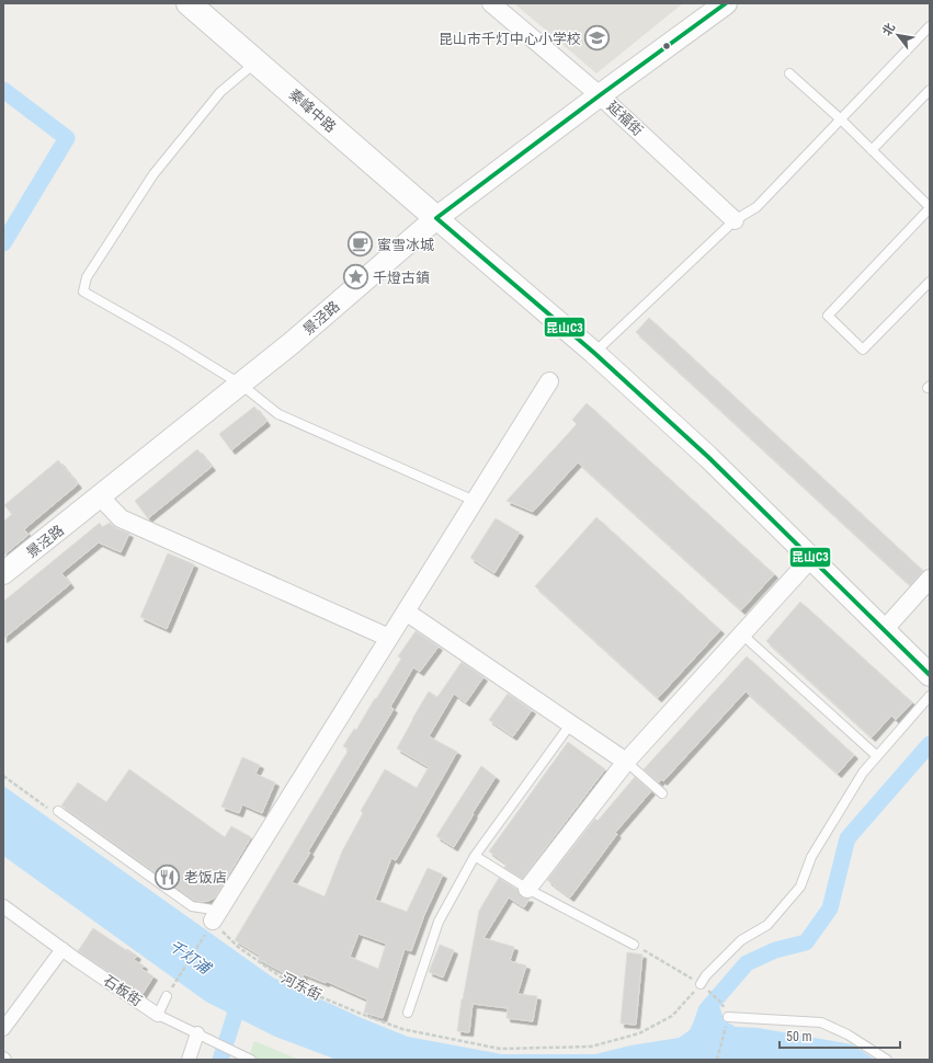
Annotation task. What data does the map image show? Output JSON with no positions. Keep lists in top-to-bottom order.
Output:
{
  "streets": {
    "main road": ["秦峰中路"],
    "street": ["延福街", "景泾路", "石板街"],
    "path": ["河东街"]
  },
  "crossings": [
    ["秦峰中路", "景泾路"],
    ["延福街", "景泾路"]
  ],
  "water": ["千灯浦"],
  "places": {
    "school or university": ["昆山市千灯中心小学校"],
    "cafe": ["蜜雪冰城"],
    "place": ["千燈古鎮"],
    "restaurant": ["老饭店"]
  },
  "lines": ["transit line 昆山C3"],
  "scale_bar": "50 m",
  "north": "top left"
}
